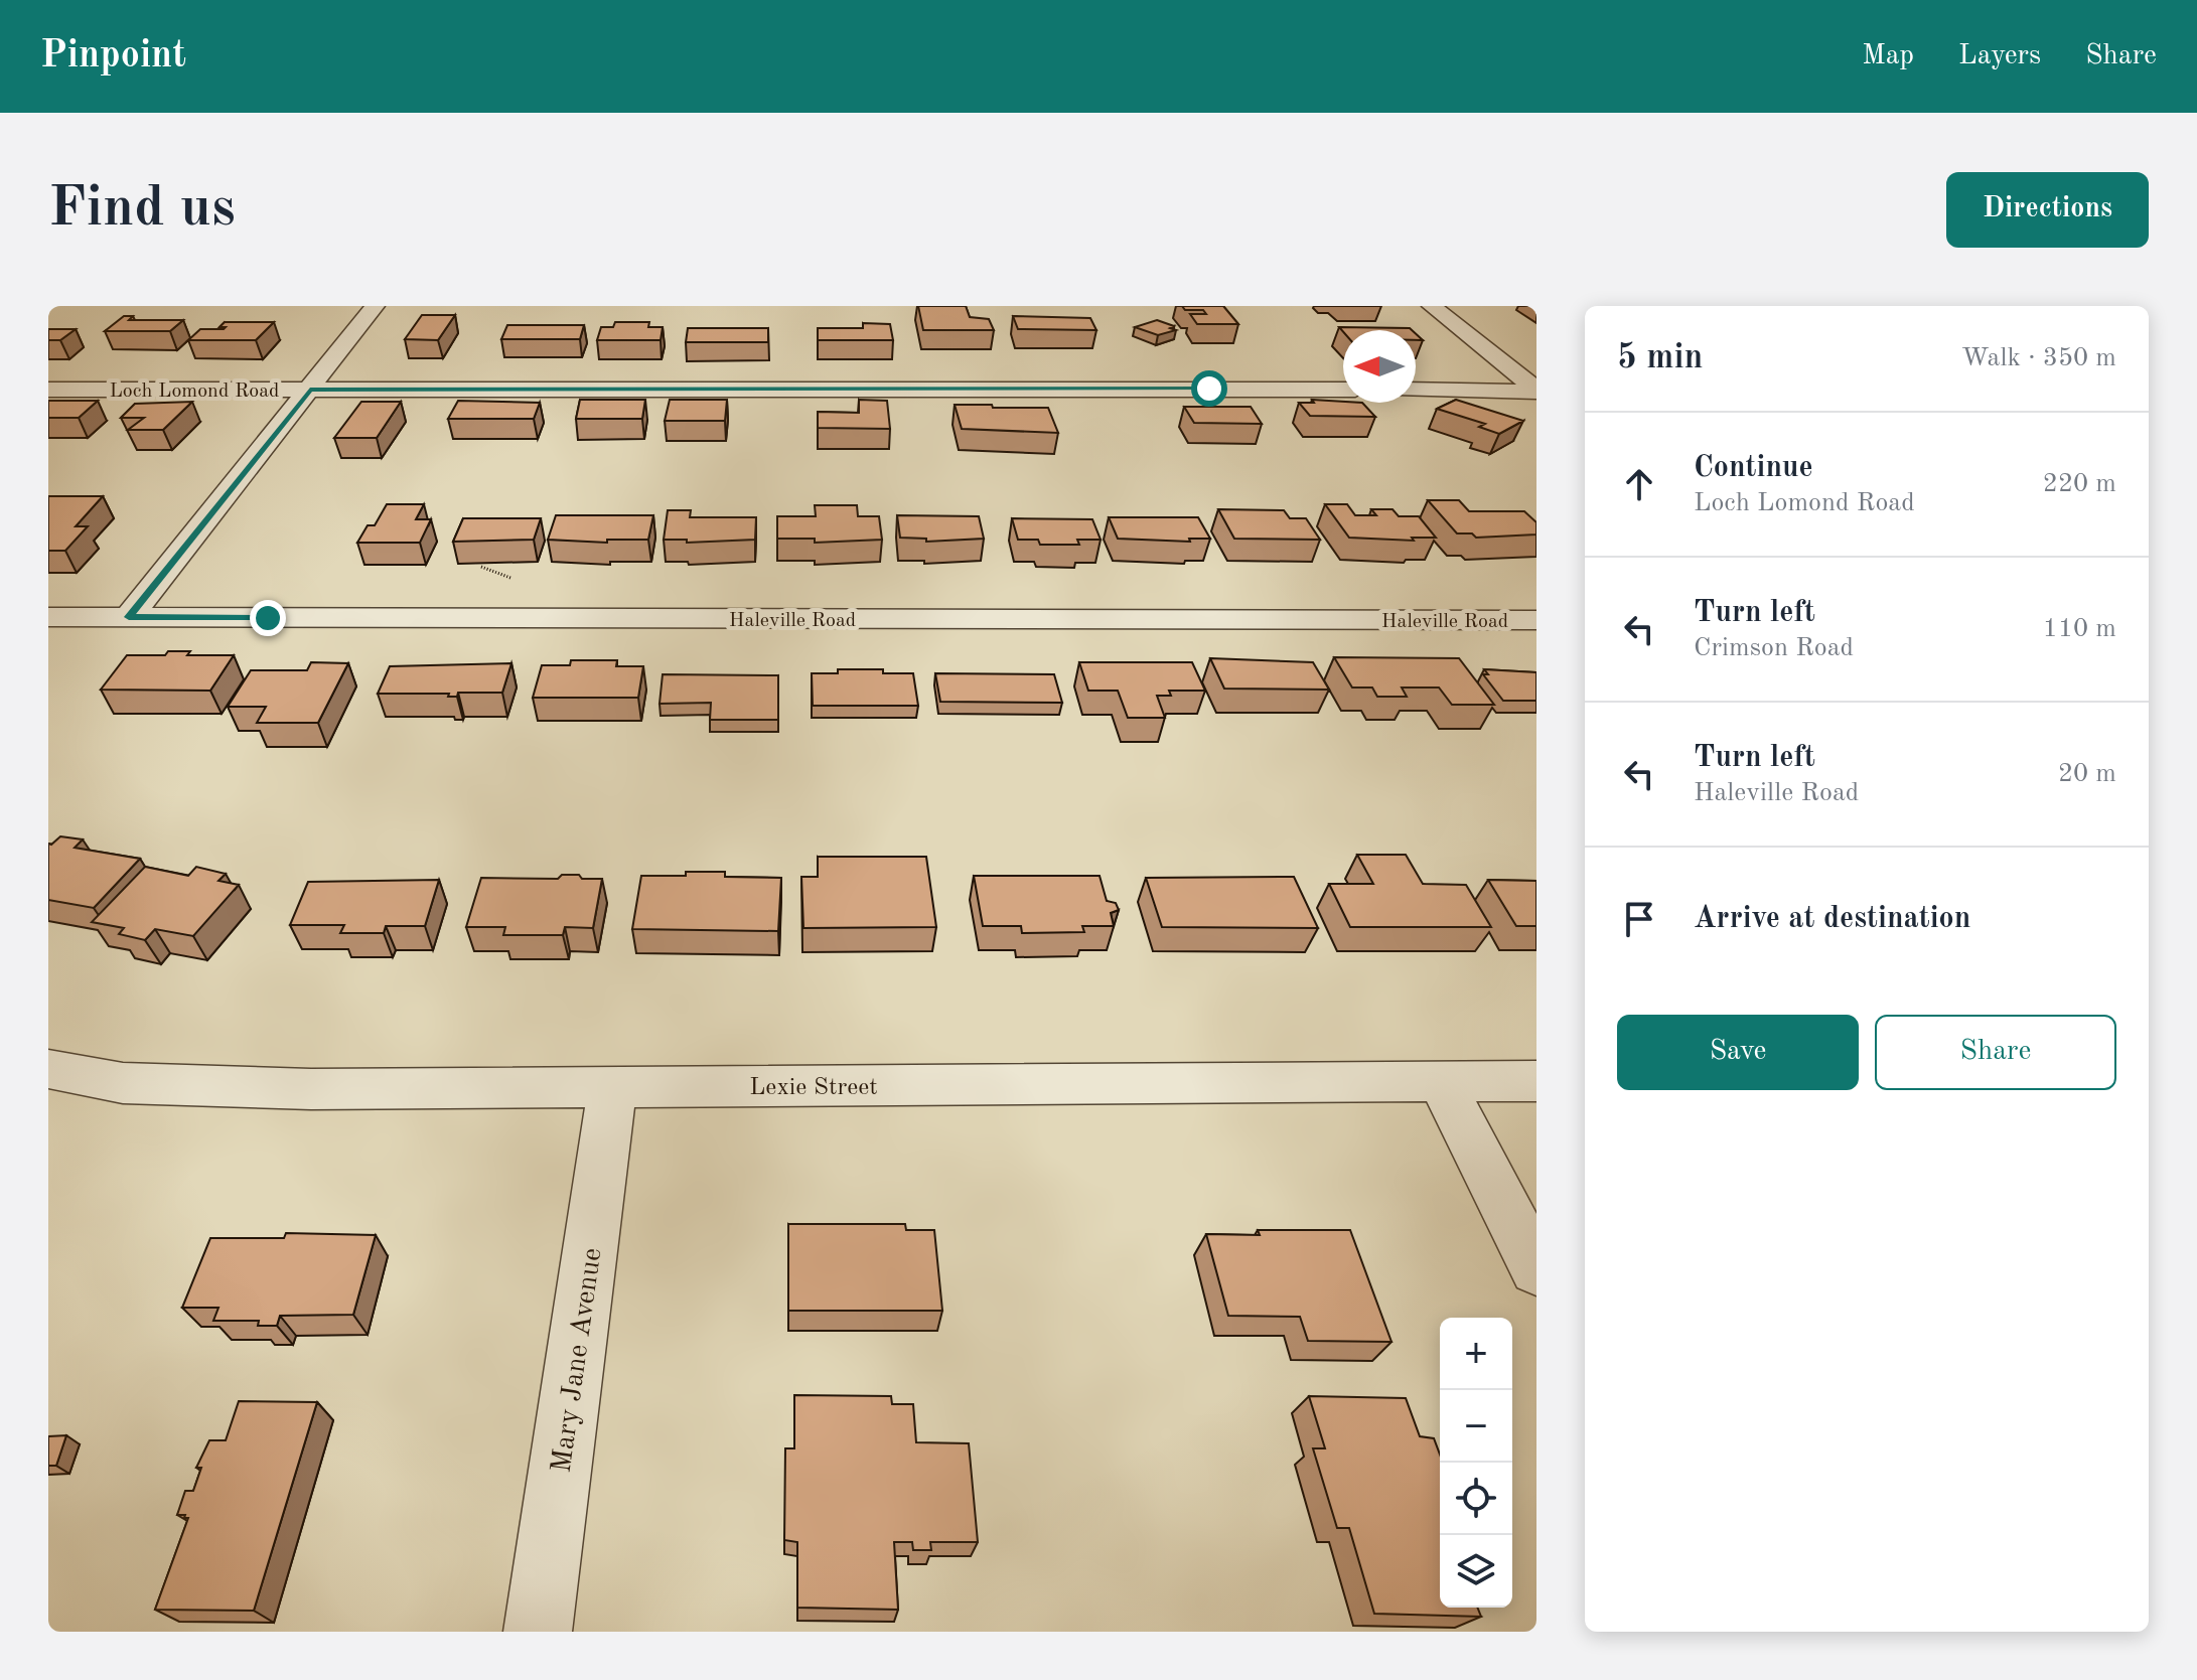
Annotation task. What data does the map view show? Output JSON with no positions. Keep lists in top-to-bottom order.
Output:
{
  "streets": {
    "street": [
      "Loch Lomond Road",
      "Haleville Road",
      "Lexie Street",
      "Mary Jane Avenue"
    ]
  },
  "crossings": [
    ["Lexie Street", "Mary Jane Avenue"]
  ],
  "north": "left",
  "page": {
    "header": "Pinpoint",
    "nav": ["Map", "Layers", "Share"],
    "buttons": [
      "Directions",
      ["Save", "Share"]
    ],
    "title": "Find us",
    "heading": ["5 min", "Walk · 350 m"],
    "list": [
      ["Continue", "Loch Lomond Road", "220 m"],
      ["Turn left", "Crimson Road", "110 m"],
      ["Turn left", "Haleville Road", "20 m"],
      "Arrive at destination"
    ],
    "map_buttons": ["+", "−"]
  }
}
